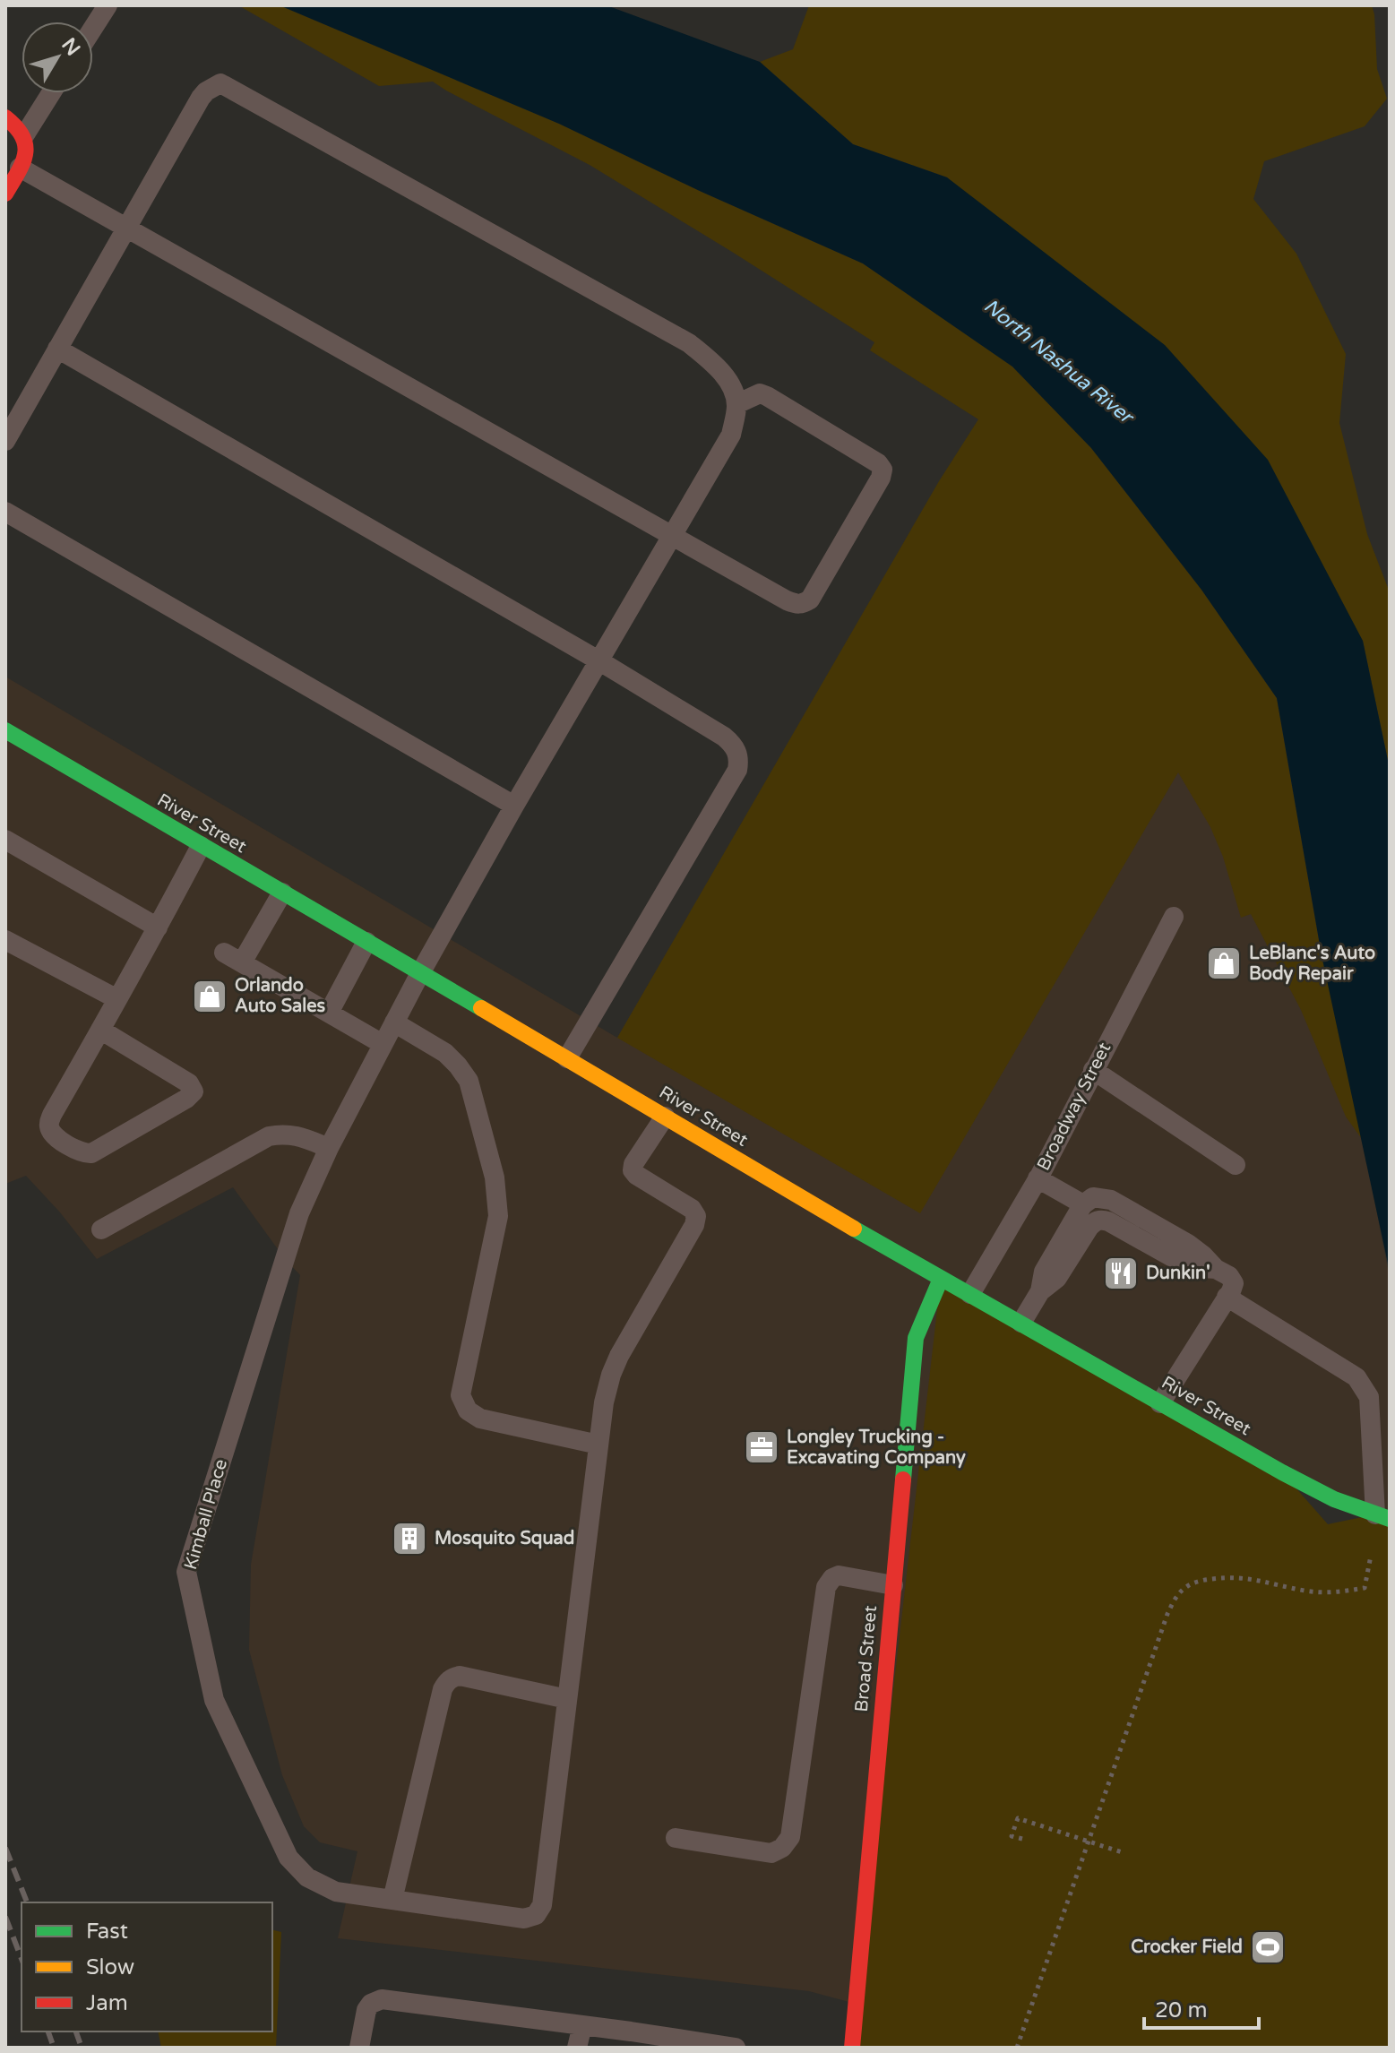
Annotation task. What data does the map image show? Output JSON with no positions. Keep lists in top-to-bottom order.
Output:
{
  "streets": {
    "main road": ["River Street", "Broad Street"],
    "lane": ["Broadway Street", "Kimball Place"]
  },
  "crossings": [
    ["River Street", "Broadway Street"],
    ["River Street", "Kimball Place"],
    ["River Street", "Broad Street"]
  ],
  "water": ["North Nashua River"],
  "places": {
    "shop": ["LeBlanc's Auto Body Repair", "Orlando Auto Sales"],
    "restaurant": ["Dunkin'"],
    "office": ["Longley Trucking - Excavating Company"],
    "building": ["Mosquito Squad"],
    "sports": ["Crocker Field"]
  },
  "legend": ["Fast", "Slow", "Jam"],
  "scale_bar": "20 m",
  "north": "top right"
}
